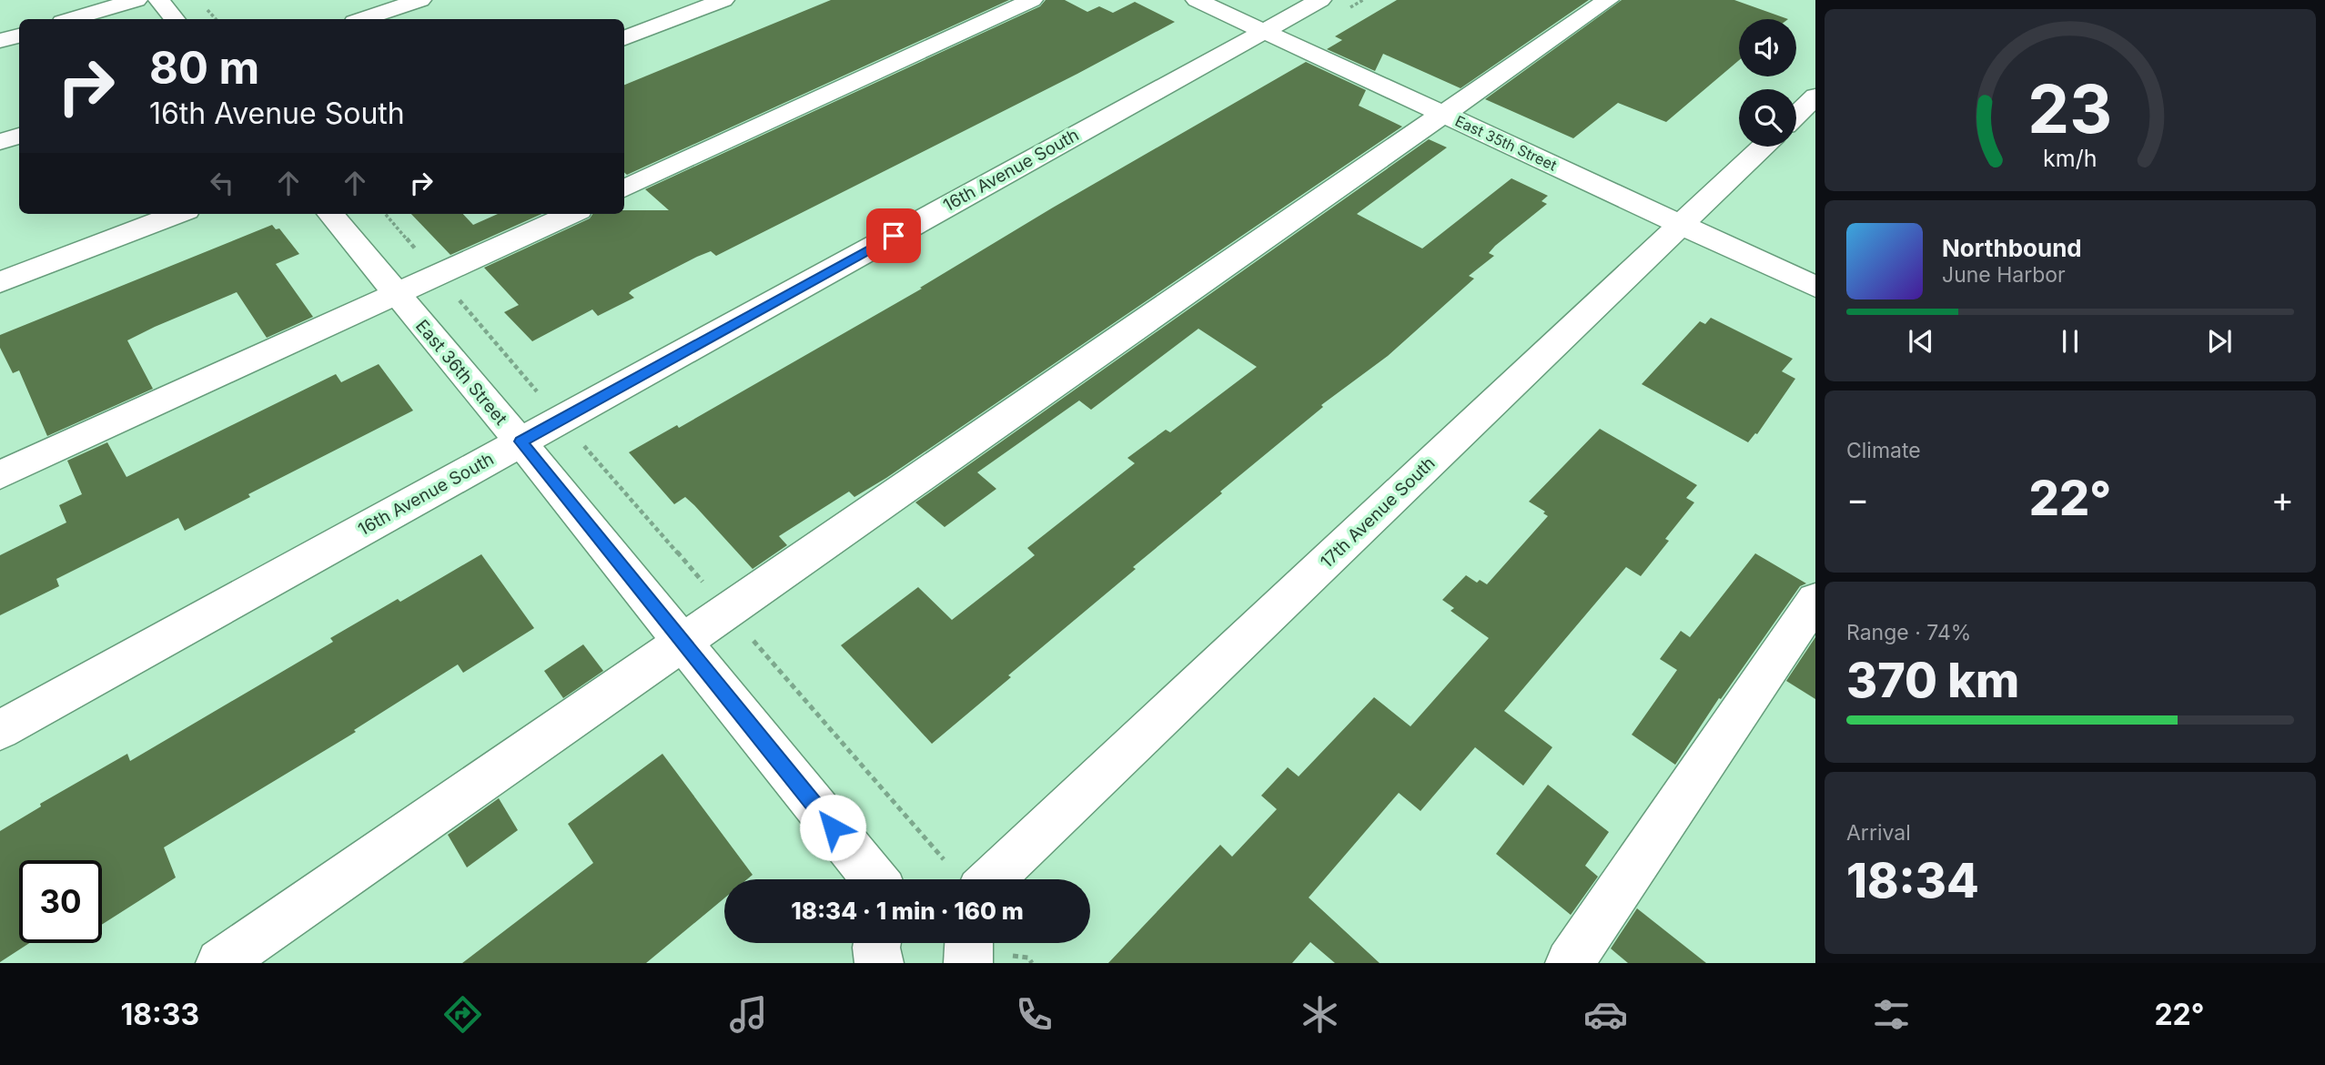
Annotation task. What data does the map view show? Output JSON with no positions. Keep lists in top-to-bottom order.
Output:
{
  "streets": {
    "street": [
      "East 35th Street",
      "16th Avenue South",
      "East 36th Street",
      "17th Avenue South"
    ]
  },
  "crossings": [
    ["East 35th Street", "16th Avenue South"],
    ["East 35th Street", "17th Avenue South"],
    ["16th Avenue South", "East 36th Street"]
  ],
  "page": {
    "turn": ["80 m", "16th Avenue South"],
    "song": ["Northbound", "June Harbor"],
    "tile": [
      "Climate",
      ["Range · 74%", "370 km"],
      ["Arrival", "18:34"]
    ],
    "heat": ["−", "22°", "+"],
    "limit": "30",
    "trip": "18:34 · 1 min · 160 m",
    "tabs": ["18:33", "22°"],
    "gauge": ["23", "km/h"]
  }
}
